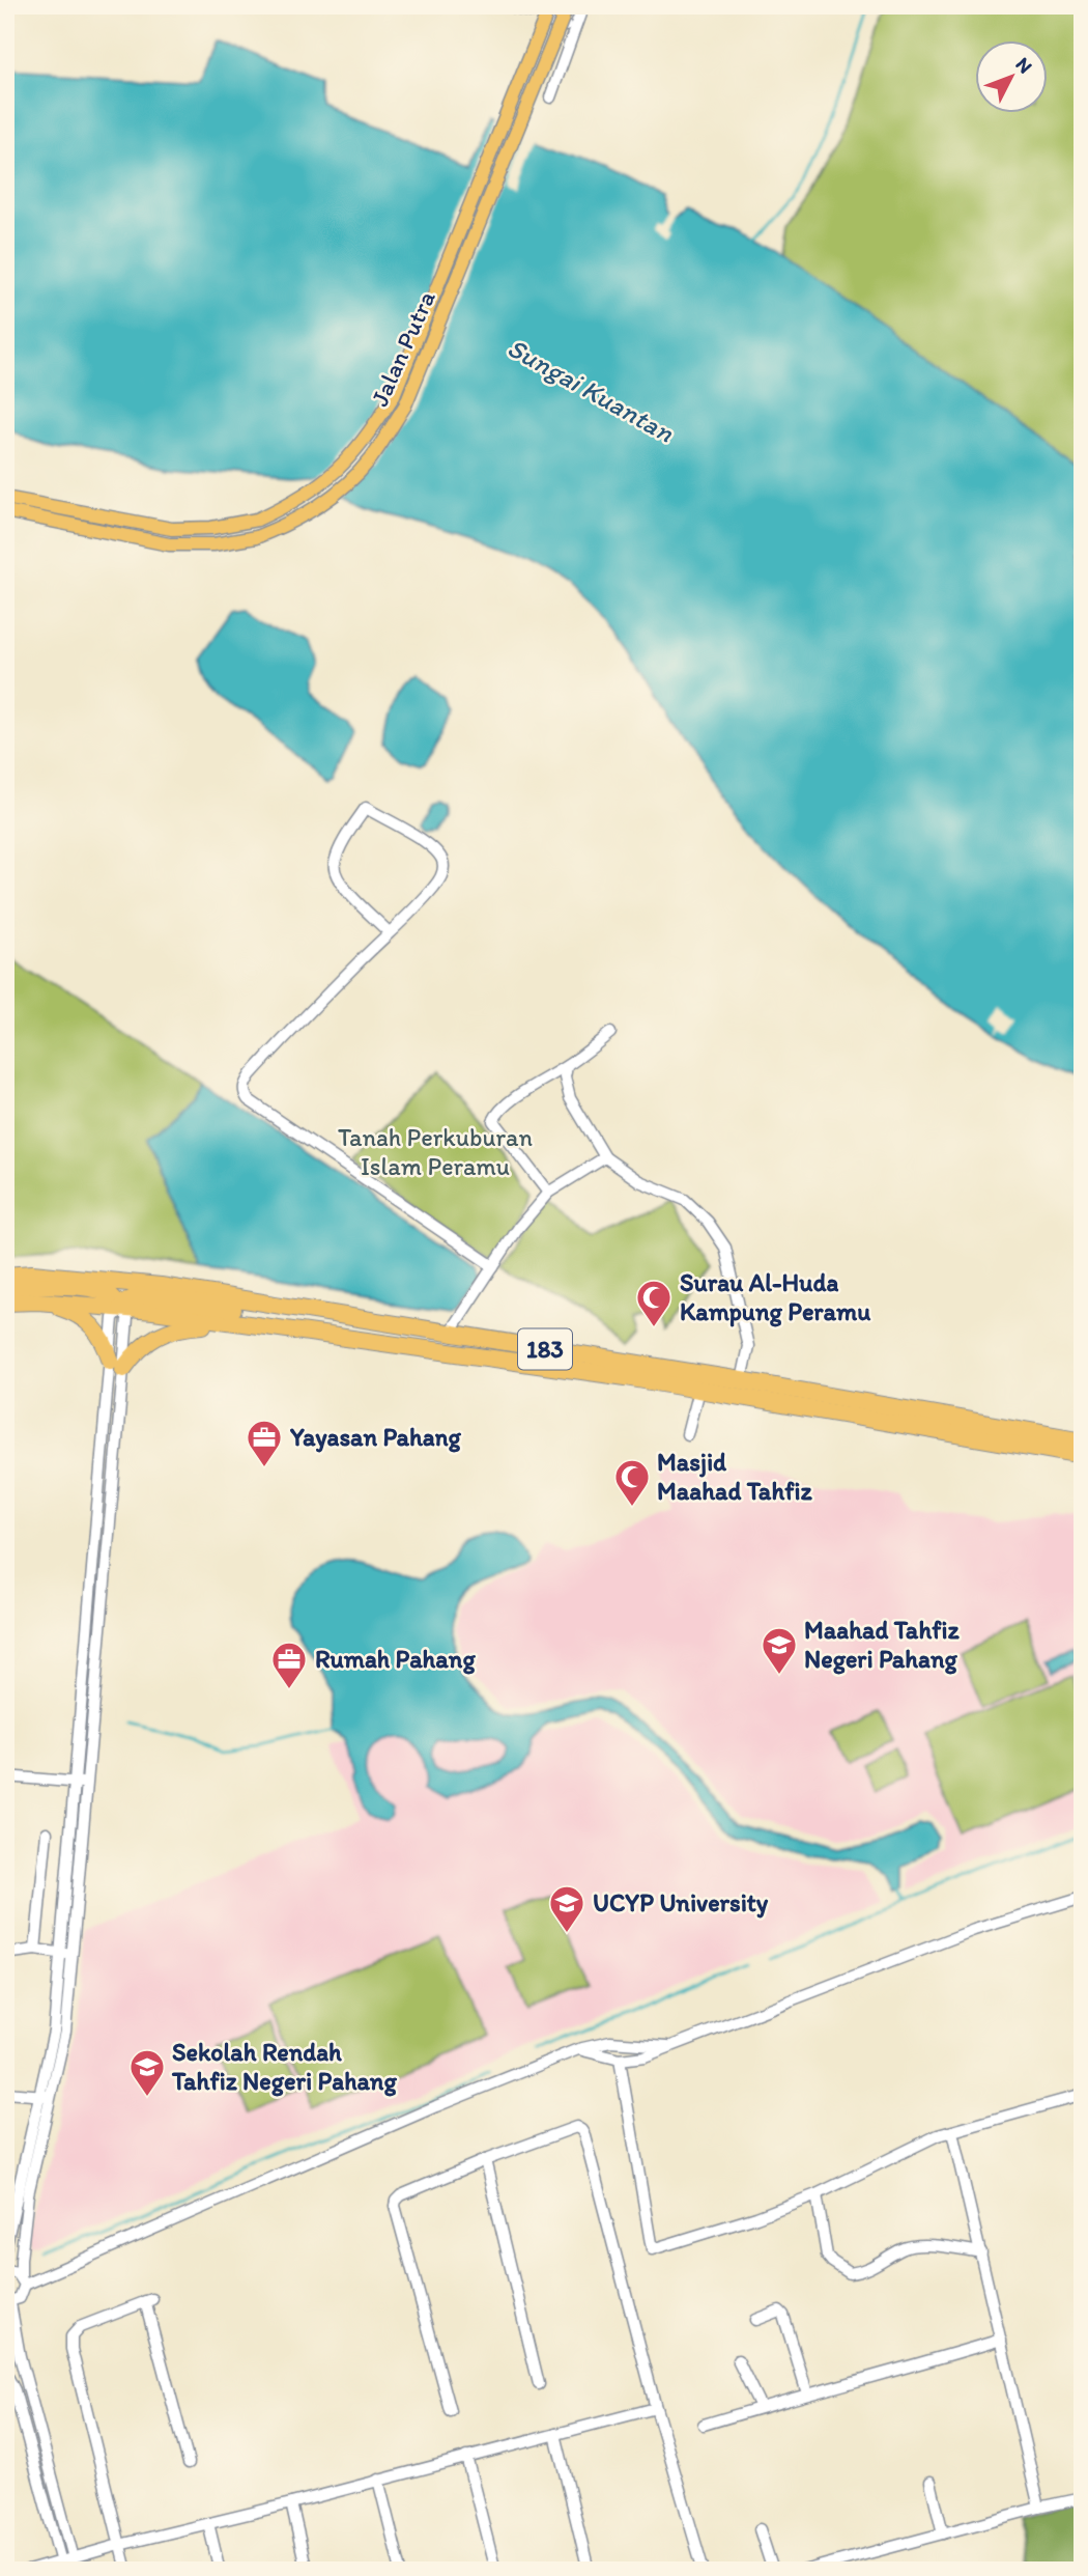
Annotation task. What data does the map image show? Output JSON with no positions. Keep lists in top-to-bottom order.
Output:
{
  "streets": {
    "highway": ["183"],
    "main road": ["Jalan Putra"]
  },
  "water": ["Sungai Kuantan"],
  "parks": ["Tanah Perkuburan Islam Peramu"],
  "places": {
    "mosque": ["Surau Al-Huda Kampung Peramu", "Masjid Maahad Tahfiz"],
    "office": ["Yayasan Pahang", "Rumah Pahang"],
    "school or university": ["Maahad Tahfiz Negeri Pahang", "UCYP University", "Sekolah Rendah Tahfiz Negeri Pahang"]
  },
  "north": "top right"
}
